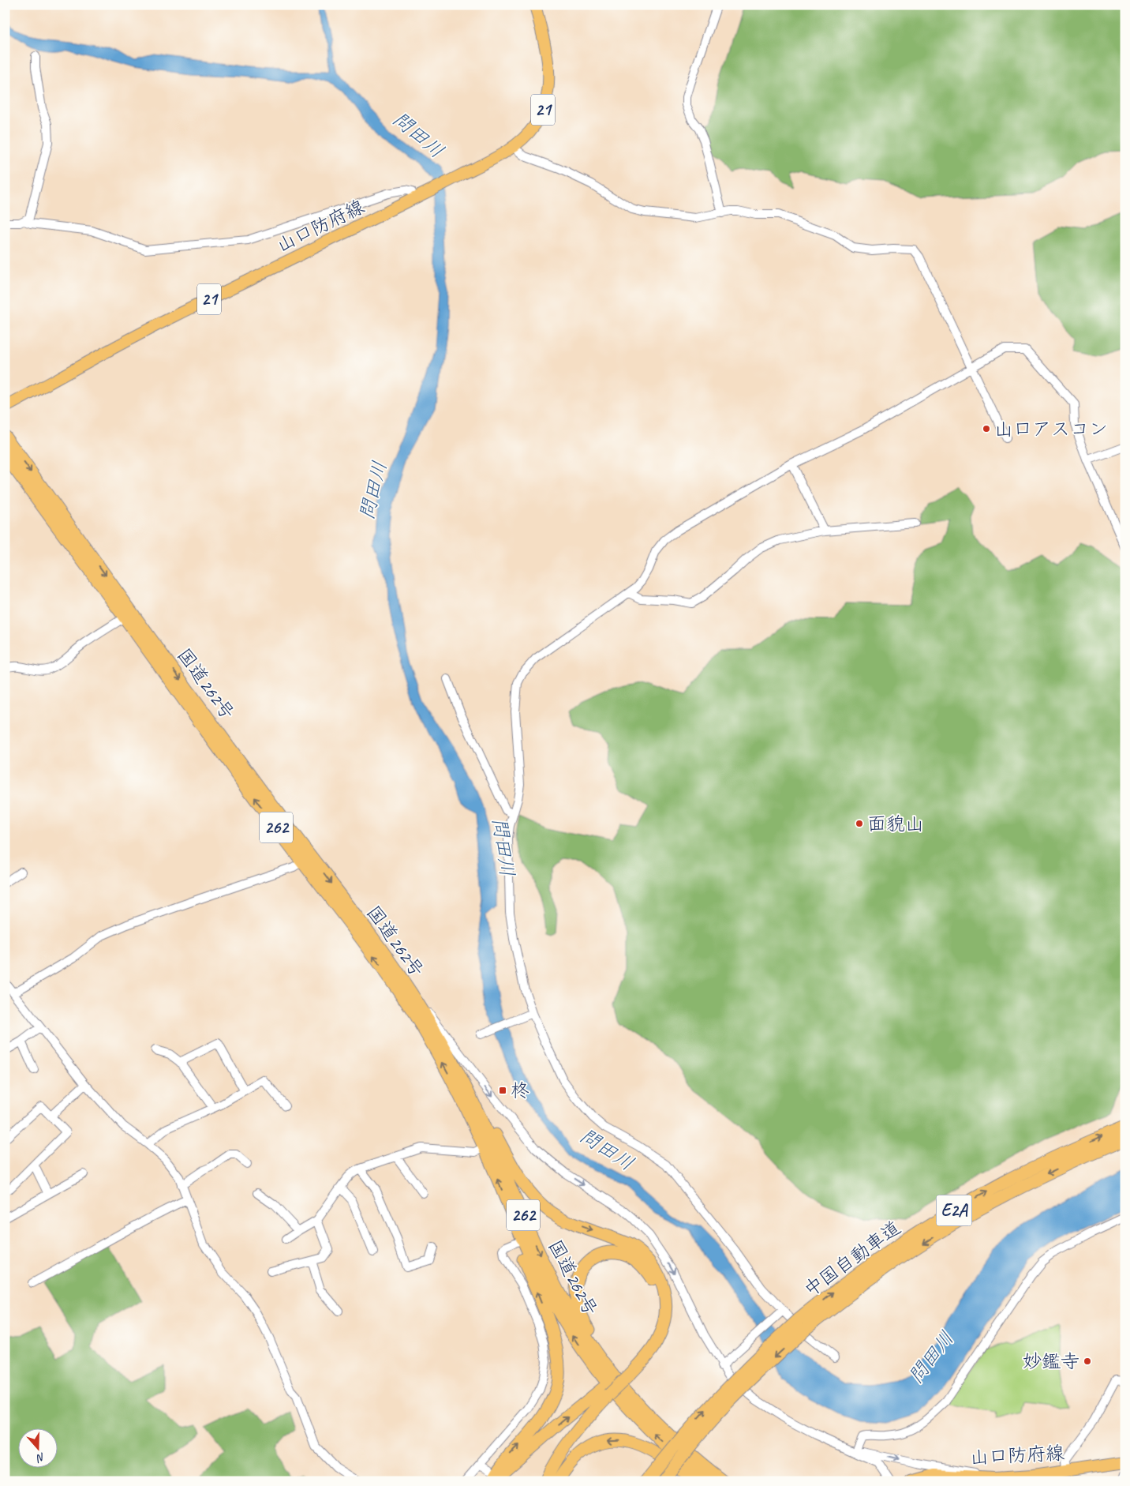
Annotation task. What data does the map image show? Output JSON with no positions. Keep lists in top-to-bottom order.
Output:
{
  "streets": {
    "highway": [
      "国道262号",
      "262",
      "E2A",
      "中国自動車道"
    ],
    "main road": ["21", "山口防府線"]
  },
  "water": ["問田川"],
  "places": {
    "other": ["山口アスコン", "面貌山", "妙鑑寺"],
    "transit": ["柊"]
  },
  "north": "bottom"
}
